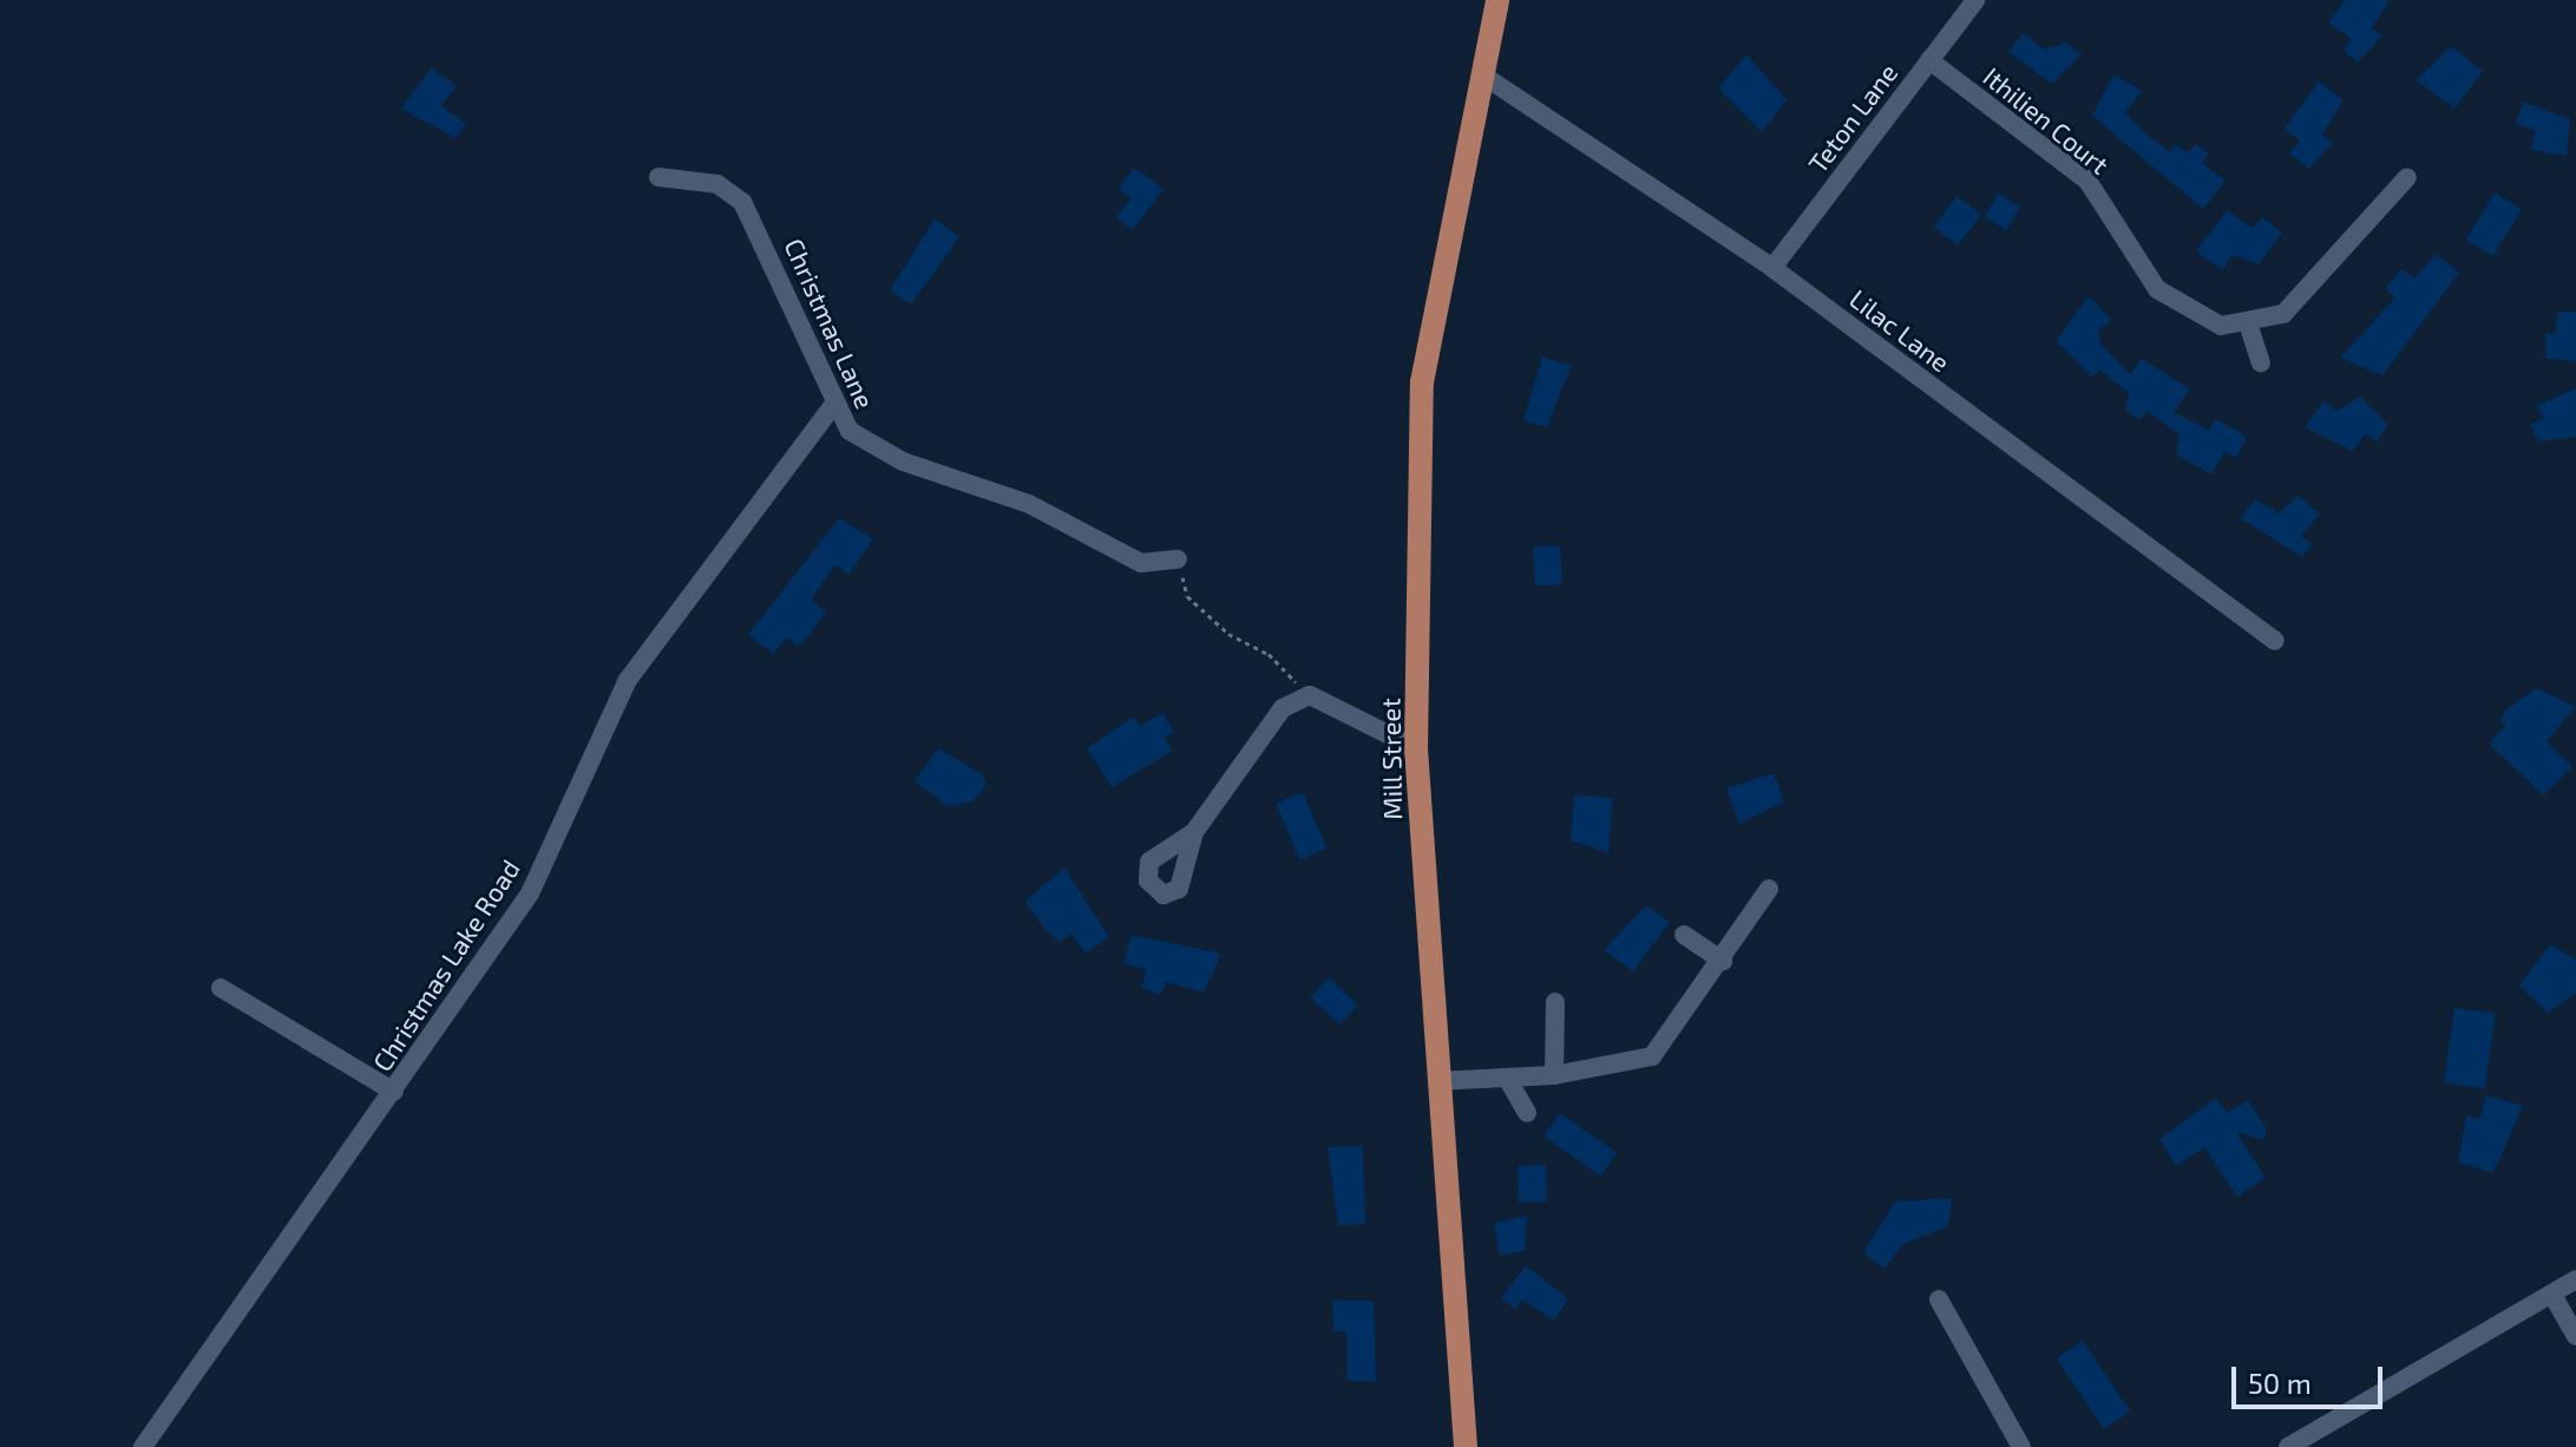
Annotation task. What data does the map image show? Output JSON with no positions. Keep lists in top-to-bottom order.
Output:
{
  "streets": {
    "main road": ["Mill Street"],
    "street": [
      "Teton Lane",
      "Ithilien Court",
      "Christmas Lane",
      "Lilac Lane",
      "Christmas Lake Road"
    ]
  },
  "crossings": [
    ["Teton Lane", "Ithilien Court"],
    ["Teton Lane", "Lilac Lane"],
    ["Christmas Lane", "Christmas Lake Road"],
    ["Lilac Lane", "Mill Street"]
  ],
  "scale_bar": "50 m"
}
